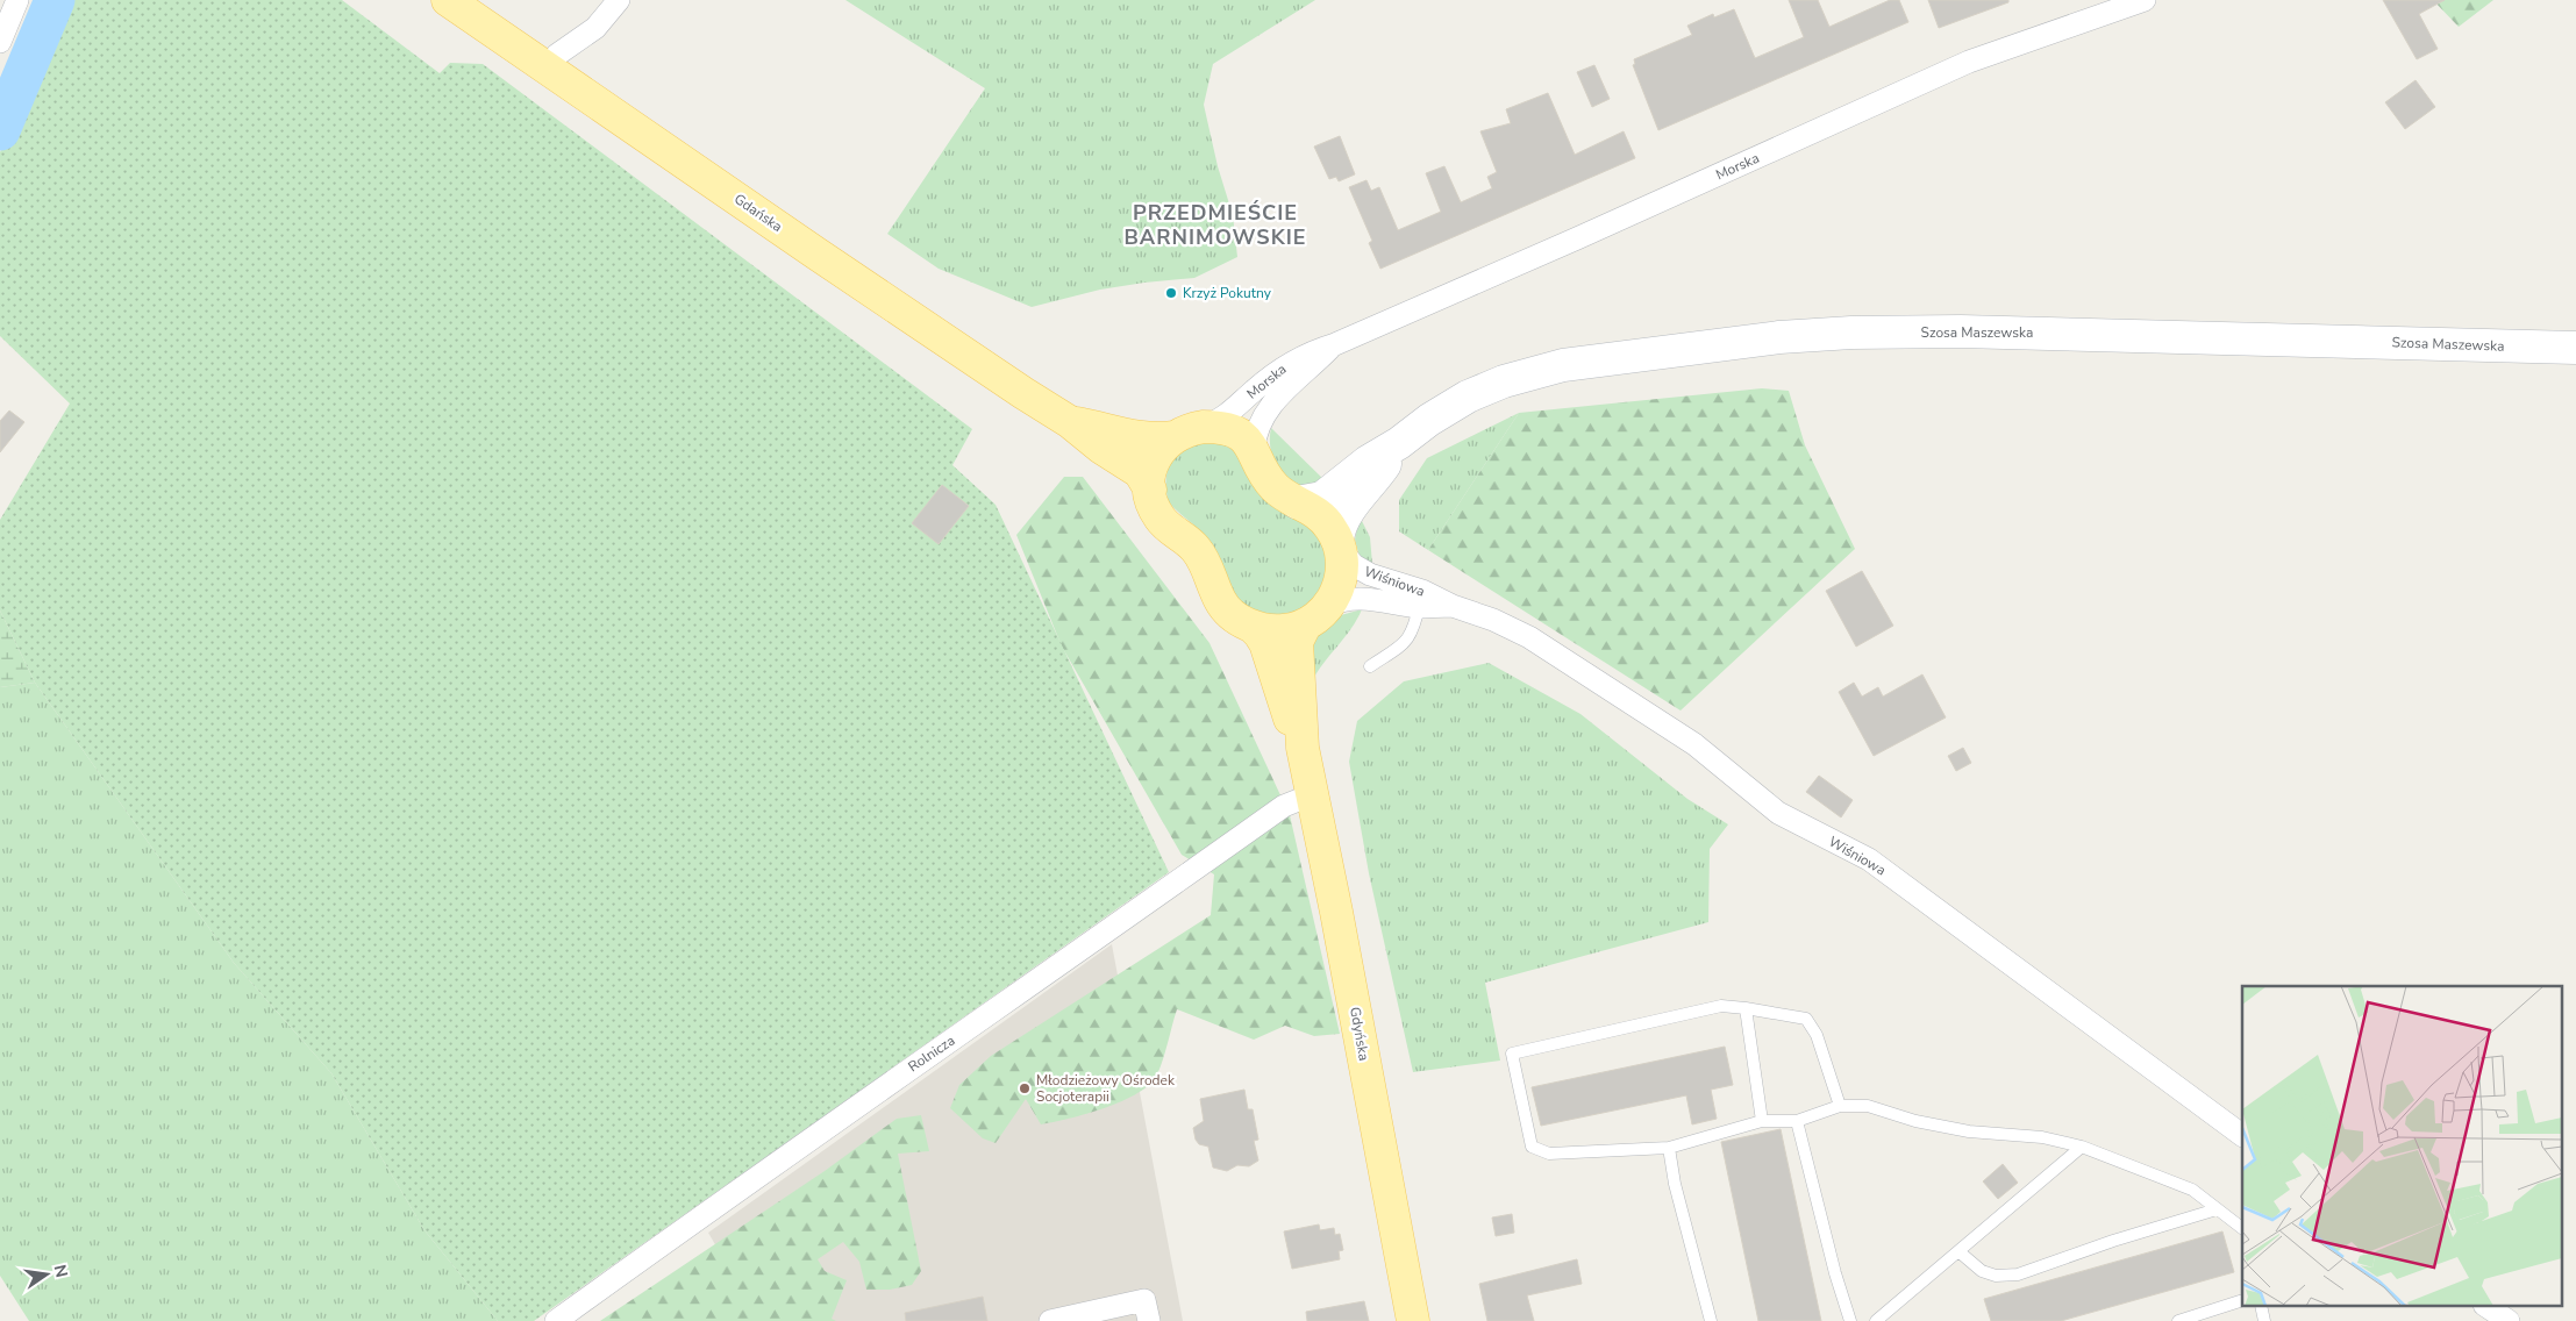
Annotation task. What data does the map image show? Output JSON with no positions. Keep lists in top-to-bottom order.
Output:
{
  "streets": {
    "main road": ["Gdańska", "Szosa Maszewska", "Gdyńska"],
    "street": ["Morska", "Wiśniowa", "Rolnicza"]
  },
  "crossings": [
    ["Szosa Maszewska", "Wiśniowa"],
    ["Gdyńska", "Rolnicza"]
  ],
  "districts": ["PRZEDMIEŚCIE BARNIMOWSKIE"],
  "places": ["Krzyż Pokutny", "Młodzieżowy Ośrodek Socjoterapii"],
  "north": "right"
}
